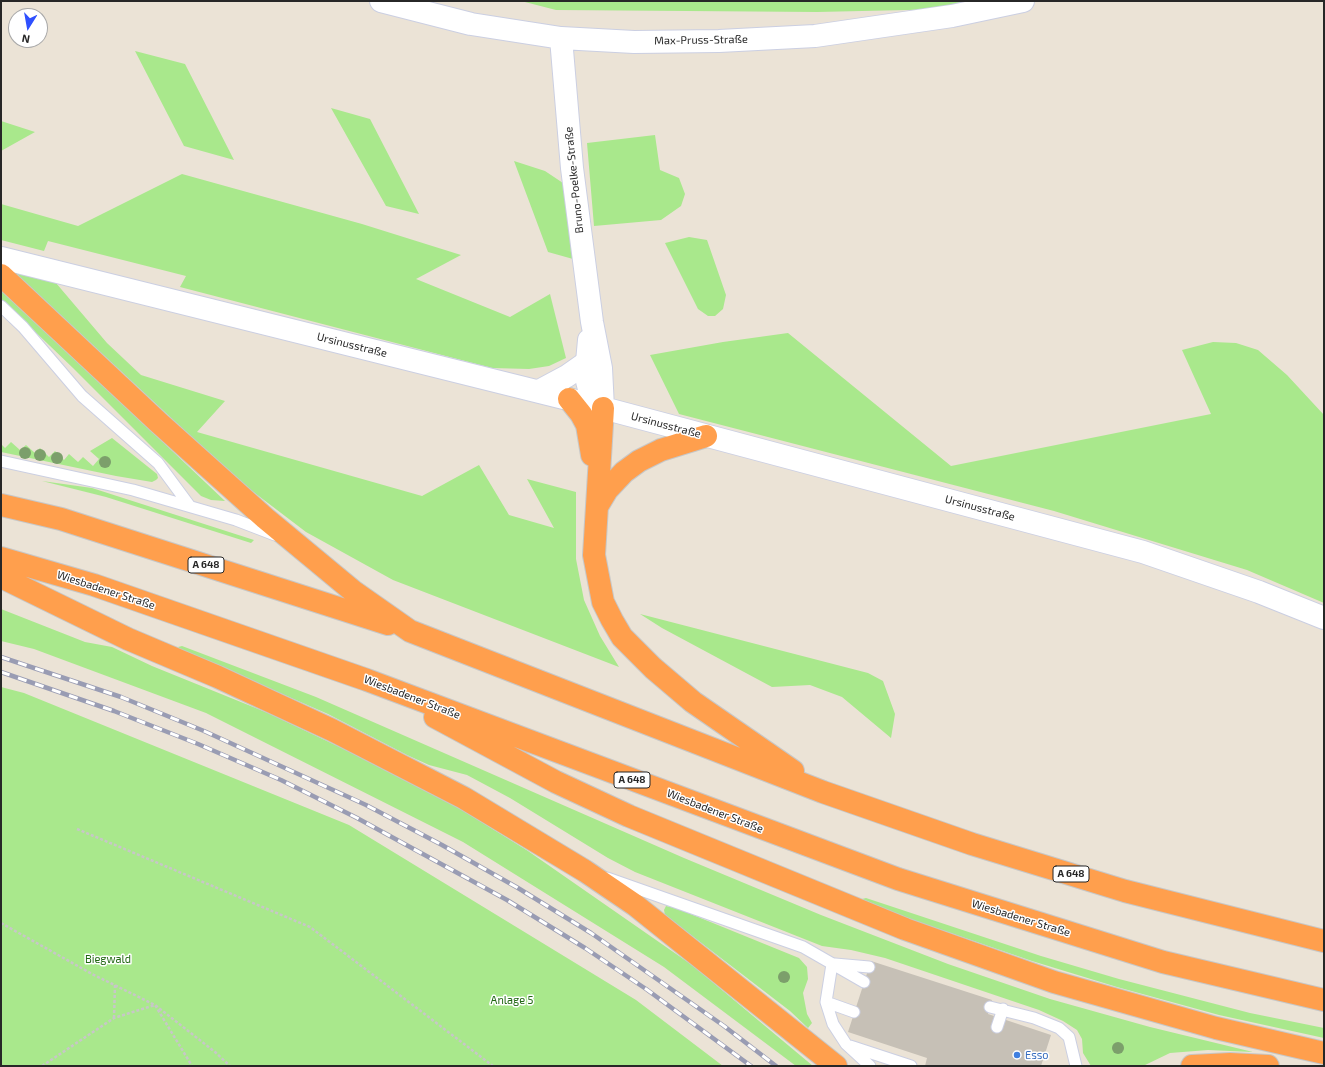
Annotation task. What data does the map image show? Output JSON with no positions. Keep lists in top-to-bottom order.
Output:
{
  "streets": {
    "highway": ["A 648", "Wiesbadener Straße"],
    "main road": ["Max-Pruss-Straße", "Bruno-Poelke-Straße", "Ursinusstraße"]
  },
  "crossings": [
    ["Max-Pruss-Straße", "Bruno-Poelke-Straße"],
    ["Bruno-Poelke-Straße", "Ursinusstraße"]
  ],
  "parks": ["Biegwald", "Anlage 5"],
  "places": ["Esso"],
  "north": "bottom"
}
